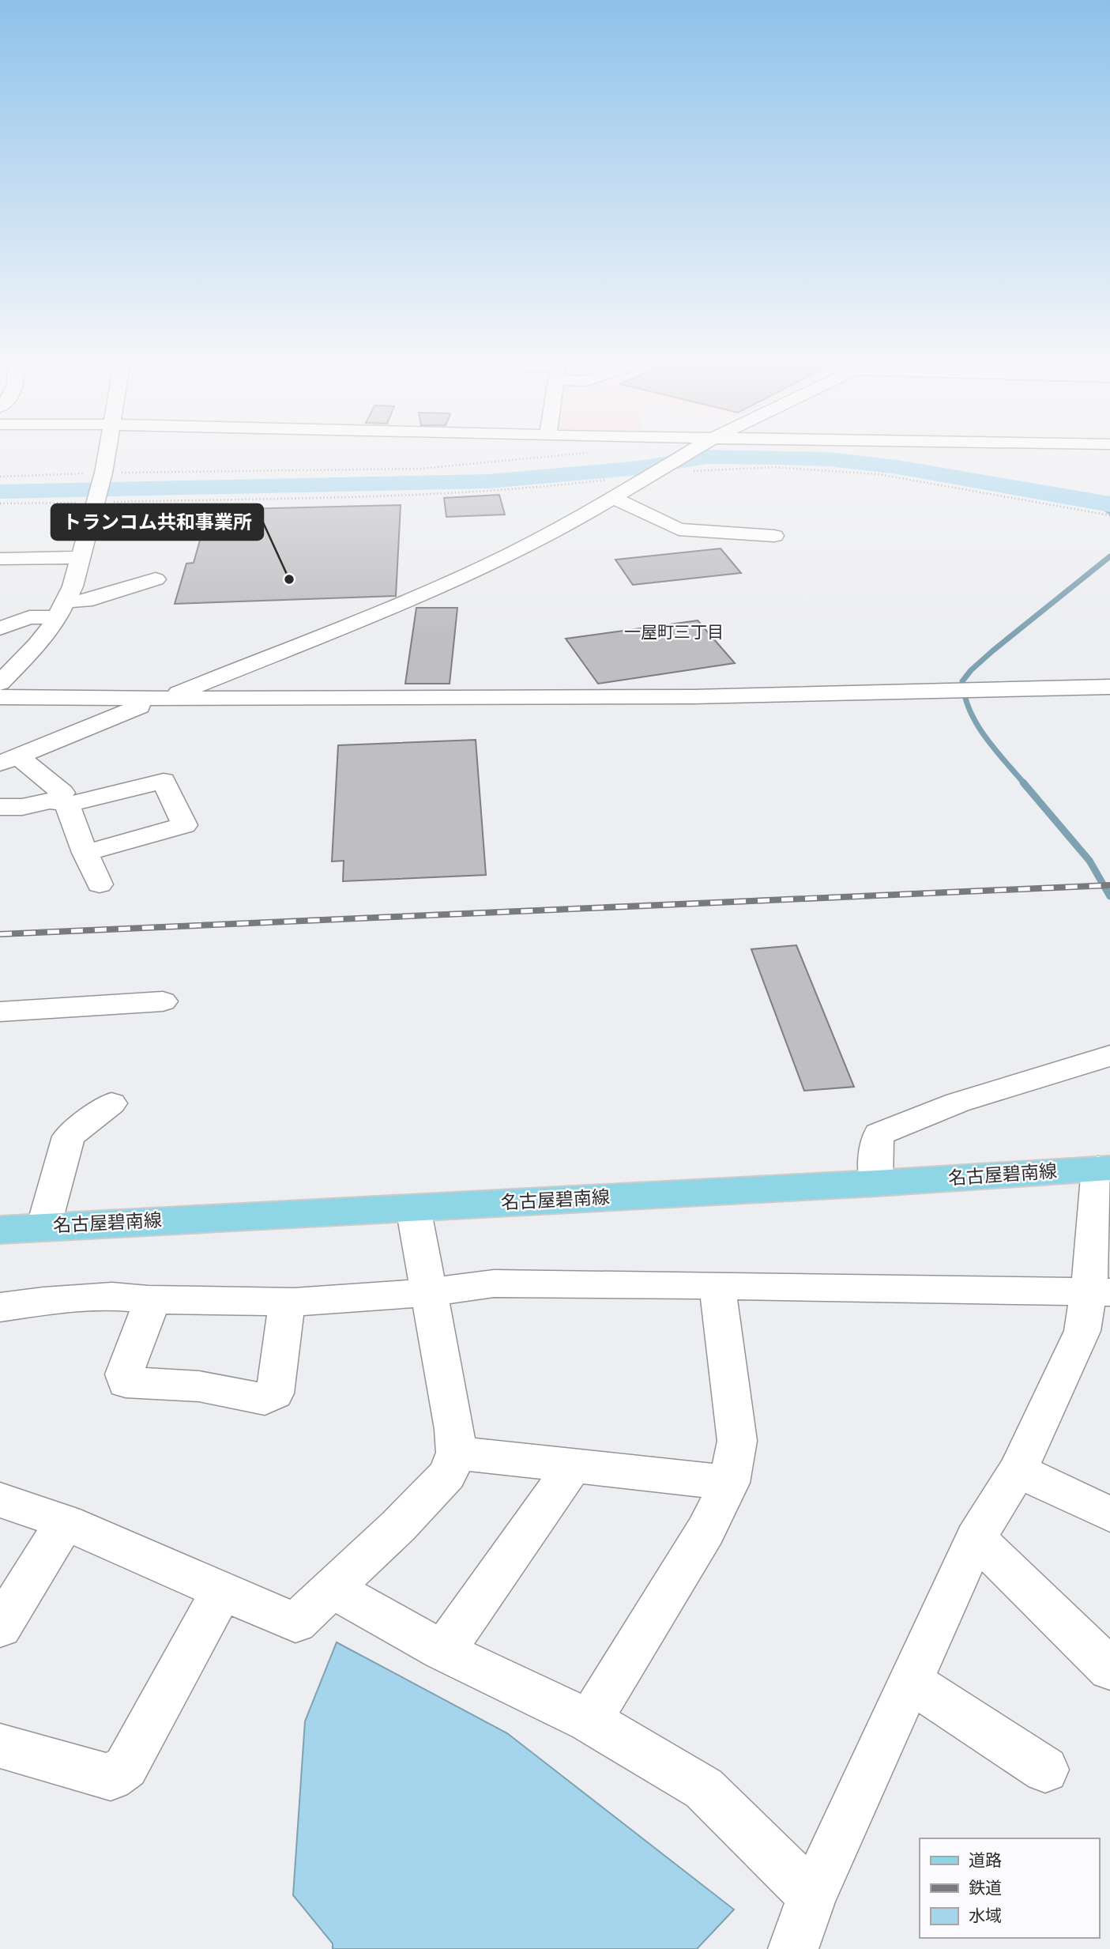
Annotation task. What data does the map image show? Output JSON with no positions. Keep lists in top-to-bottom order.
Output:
{
  "streets": {
    "main road": ["名古屋碧南線"]
  },
  "districts": ["一屋町三丁目"],
  "places": ["トランコム共和事業所"],
  "legend": ["道路", "鉄道", "水域"]
}
